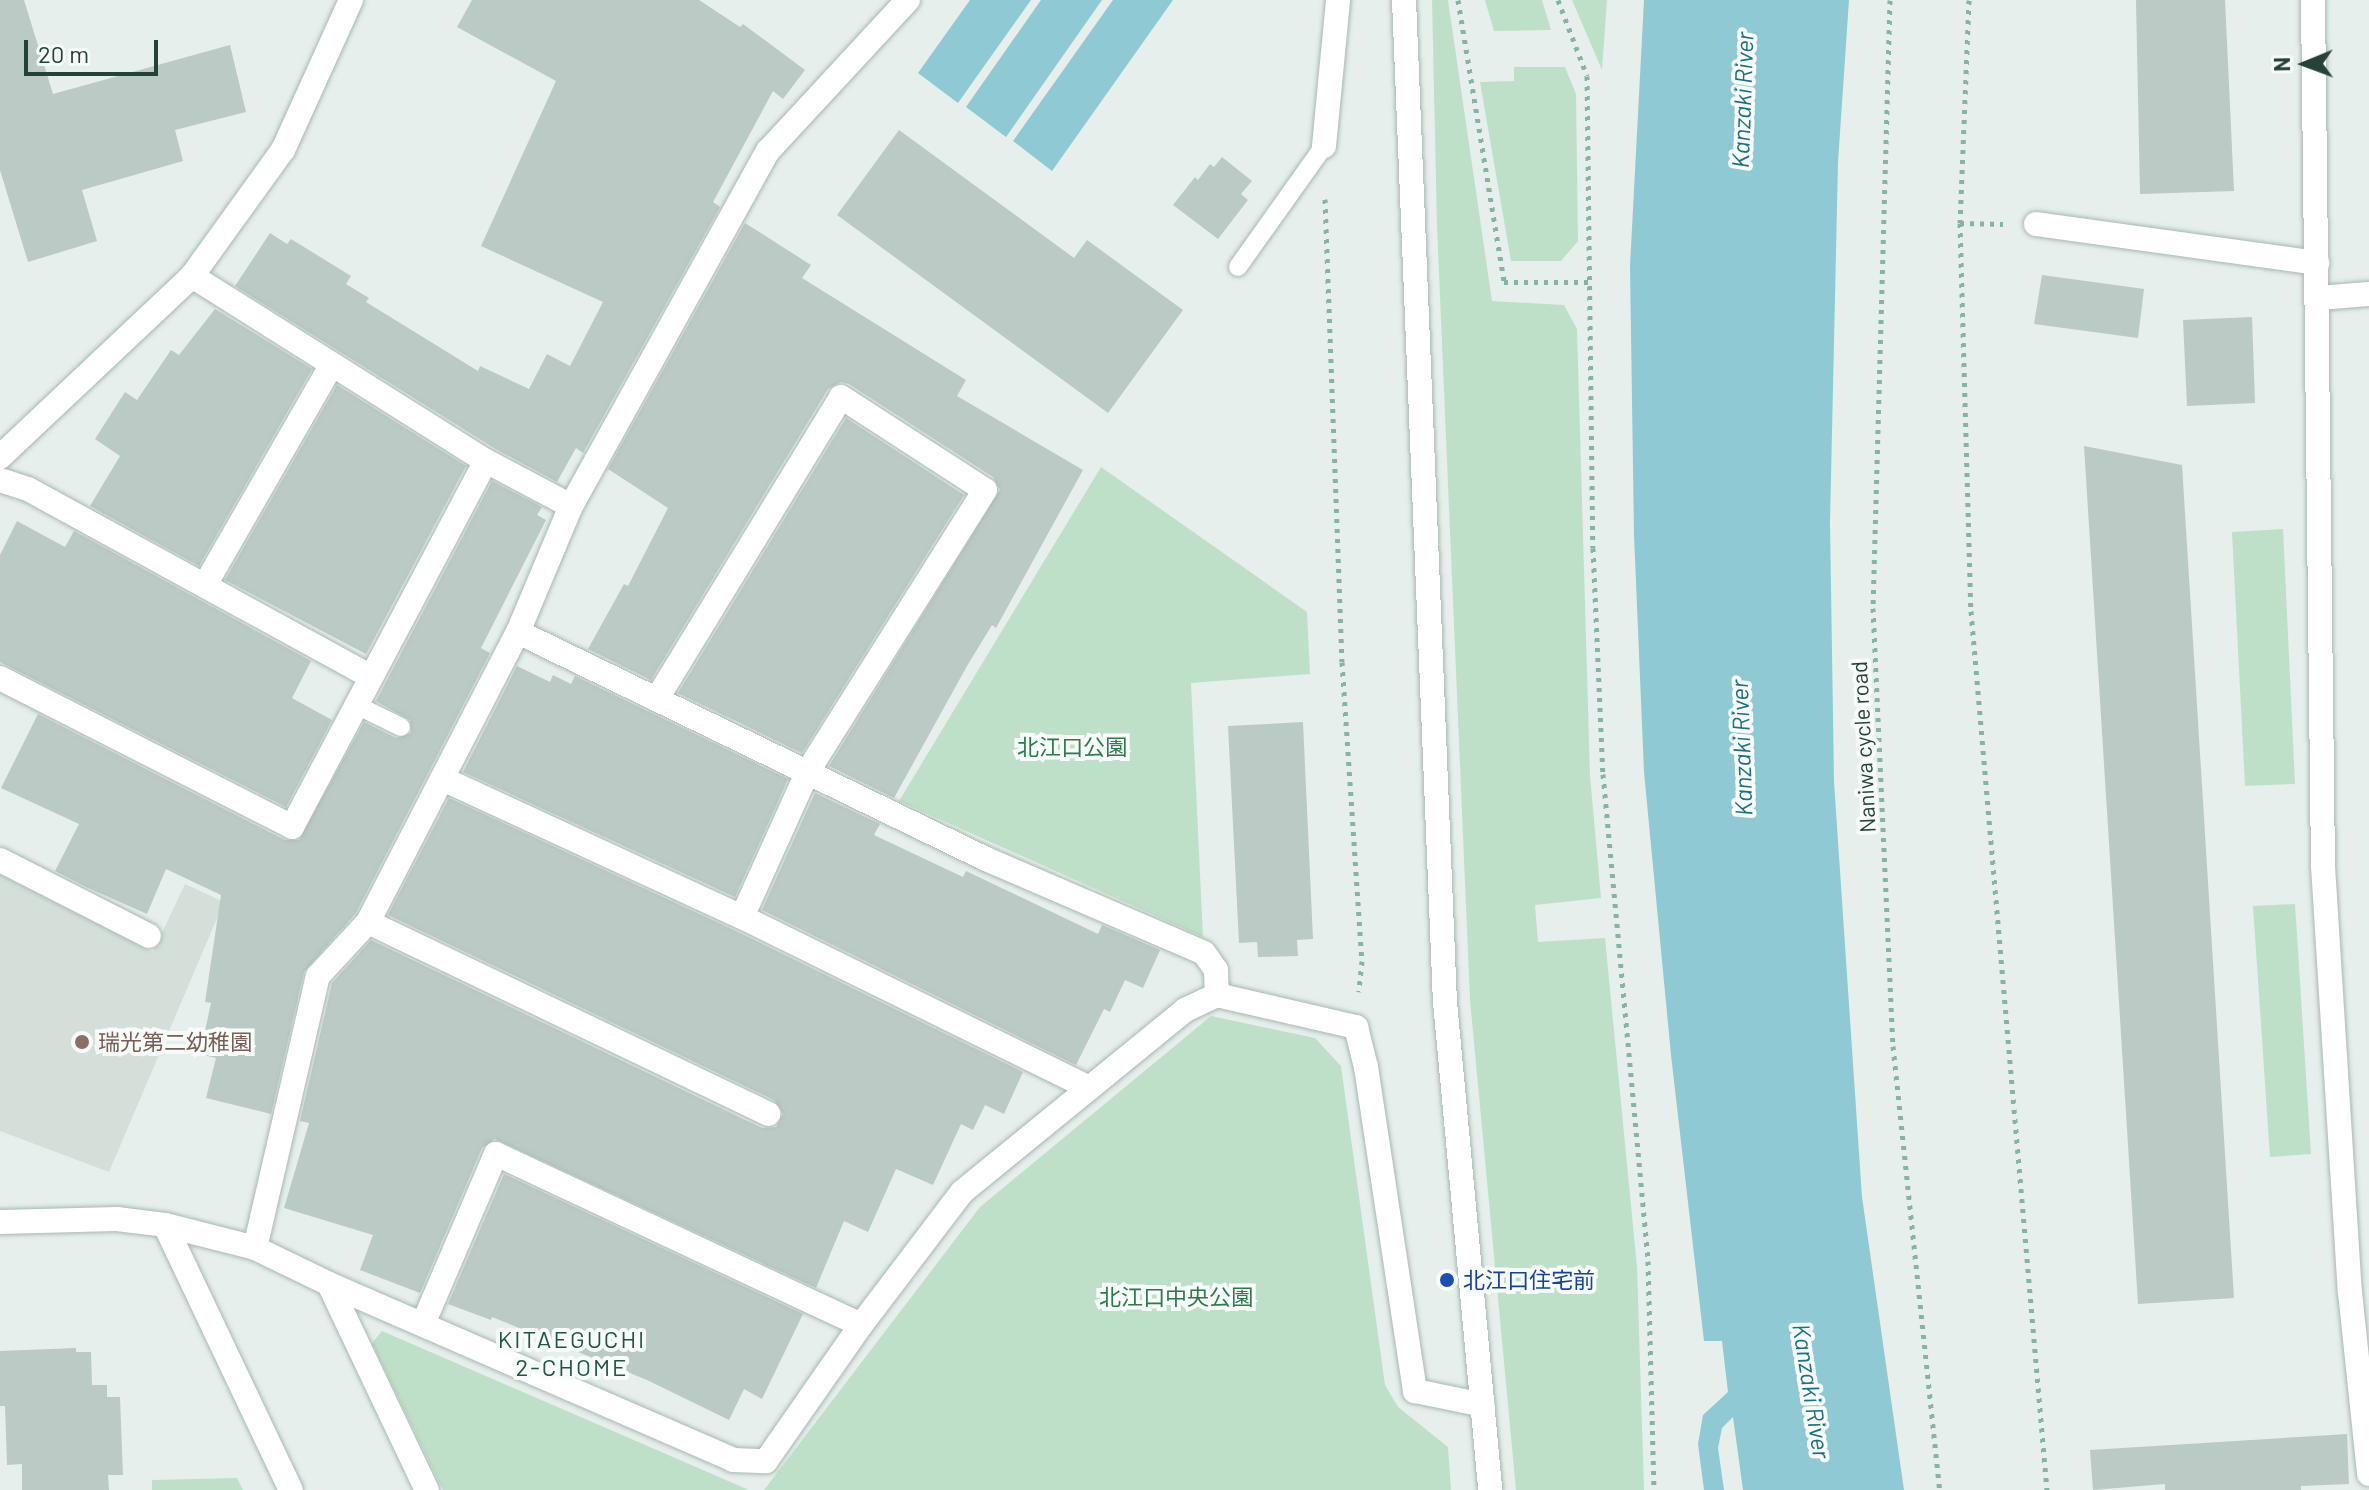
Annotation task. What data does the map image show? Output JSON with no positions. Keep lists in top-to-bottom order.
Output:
{
  "streets": {
    "path": ["Naniwa cycle road"]
  },
  "districts": ["KITAEGUCHI 2-CHOME"],
  "water": ["Kanzaki River"],
  "parks": ["北江口公園", "北江口中央公園"],
  "places": ["瑞光第二幼稚園", "北江口住宅前"],
  "scale_bar": "20 m",
  "north": "left"
}
